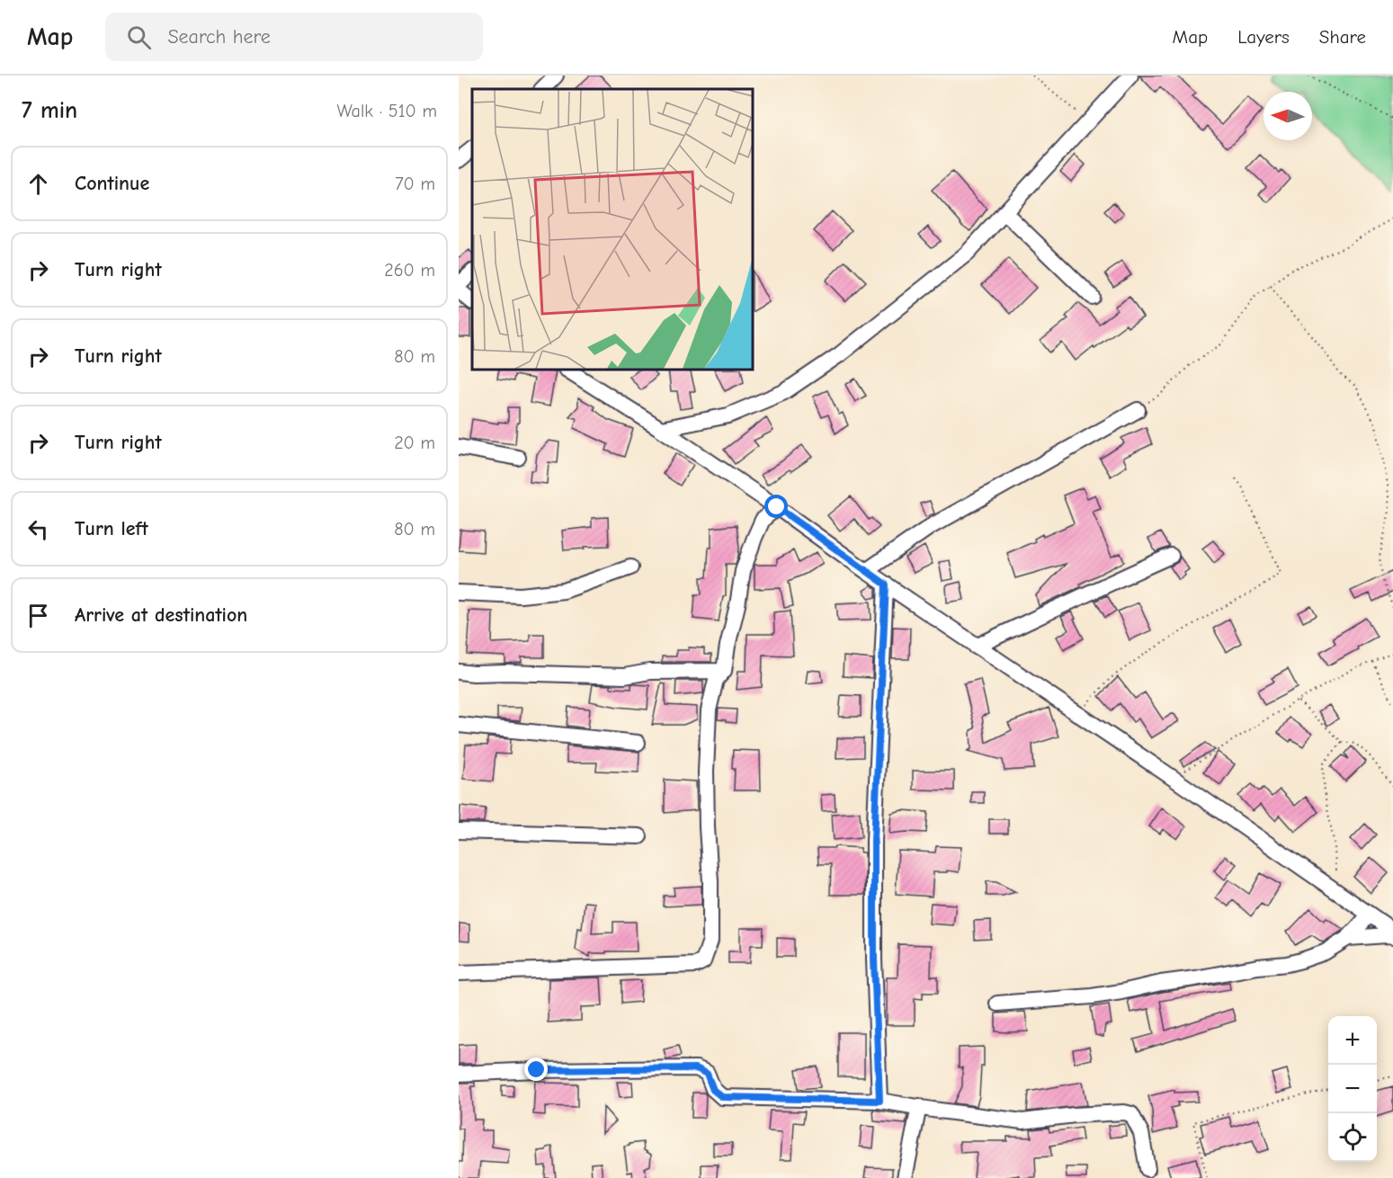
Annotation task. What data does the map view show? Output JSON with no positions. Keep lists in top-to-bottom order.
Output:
{
  "north": "left",
  "page": {
    "header": "Map",
    "search": "Search here",
    "nav": ["Map", "Layers", "Share"],
    "heading": ["7 min", "Walk · 510 m"],
    "list": [
      ["Continue", "70 m"],
      ["Turn right", "260 m"],
      ["Turn right", "80 m"],
      ["Turn right", "20 m"],
      ["Turn left", "80 m"],
      "Arrive at destination"
    ],
    "map_buttons": ["+", "−"]
  }
}
